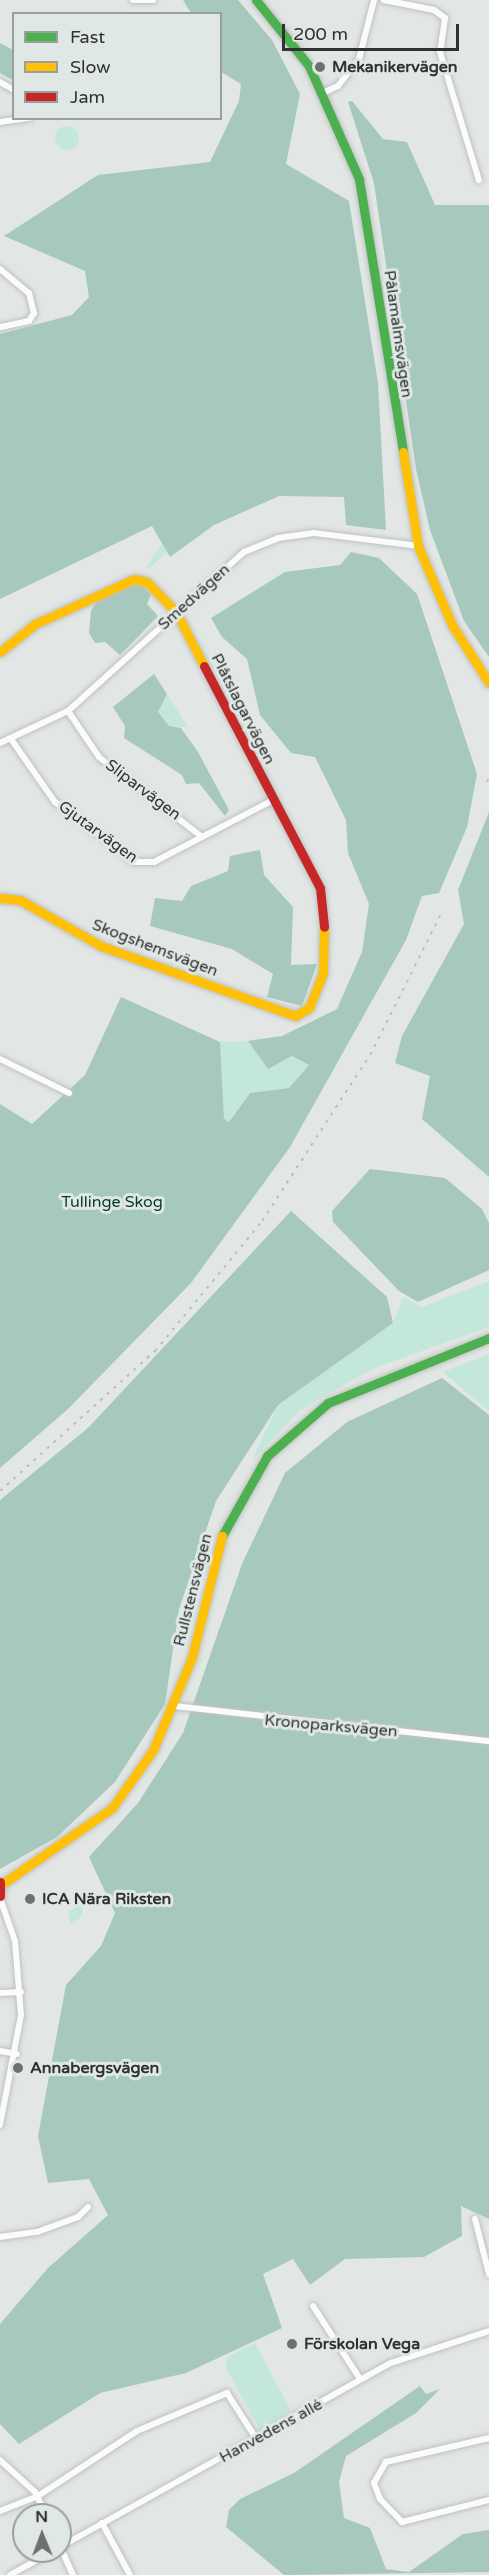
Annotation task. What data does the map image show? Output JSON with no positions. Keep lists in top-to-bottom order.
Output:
{
  "streets": {
    "street": [
      "Pålamalmsvägen",
      "Smedvägen",
      "Plåtslagarvägen",
      "Sliparvägen",
      "Gjutarvägen",
      "Skogshemsvägen",
      "Rullstensvägen",
      "Kronoparksvägen",
      "Hanvedens allé"
    ]
  },
  "crossings": [
    ["Pålamalmsvägen", "Smedvägen"],
    ["Smedvägen", "Plåtslagarvägen"],
    ["Smedvägen", "Sliparvägen"],
    ["Smedvägen", "Gjutarvägen"],
    ["Plåtslagarvägen", "Gjutarvägen"],
    ["Plåtslagarvägen", "Skogshemsvägen"],
    ["Sliparvägen", "Gjutarvägen"],
    ["Rullstensvägen", "Kronoparksvägen"]
  ],
  "parks": ["Tullinge Skog"],
  "places": [
    "Mekanikervägen",
    "ICA Nära Riksten",
    "Annabergsvägen",
    "Förskolan Vega"
  ],
  "legend": ["Fast", "Slow", "Jam"],
  "scale_bar": "200 m",
  "north": "top"
}
